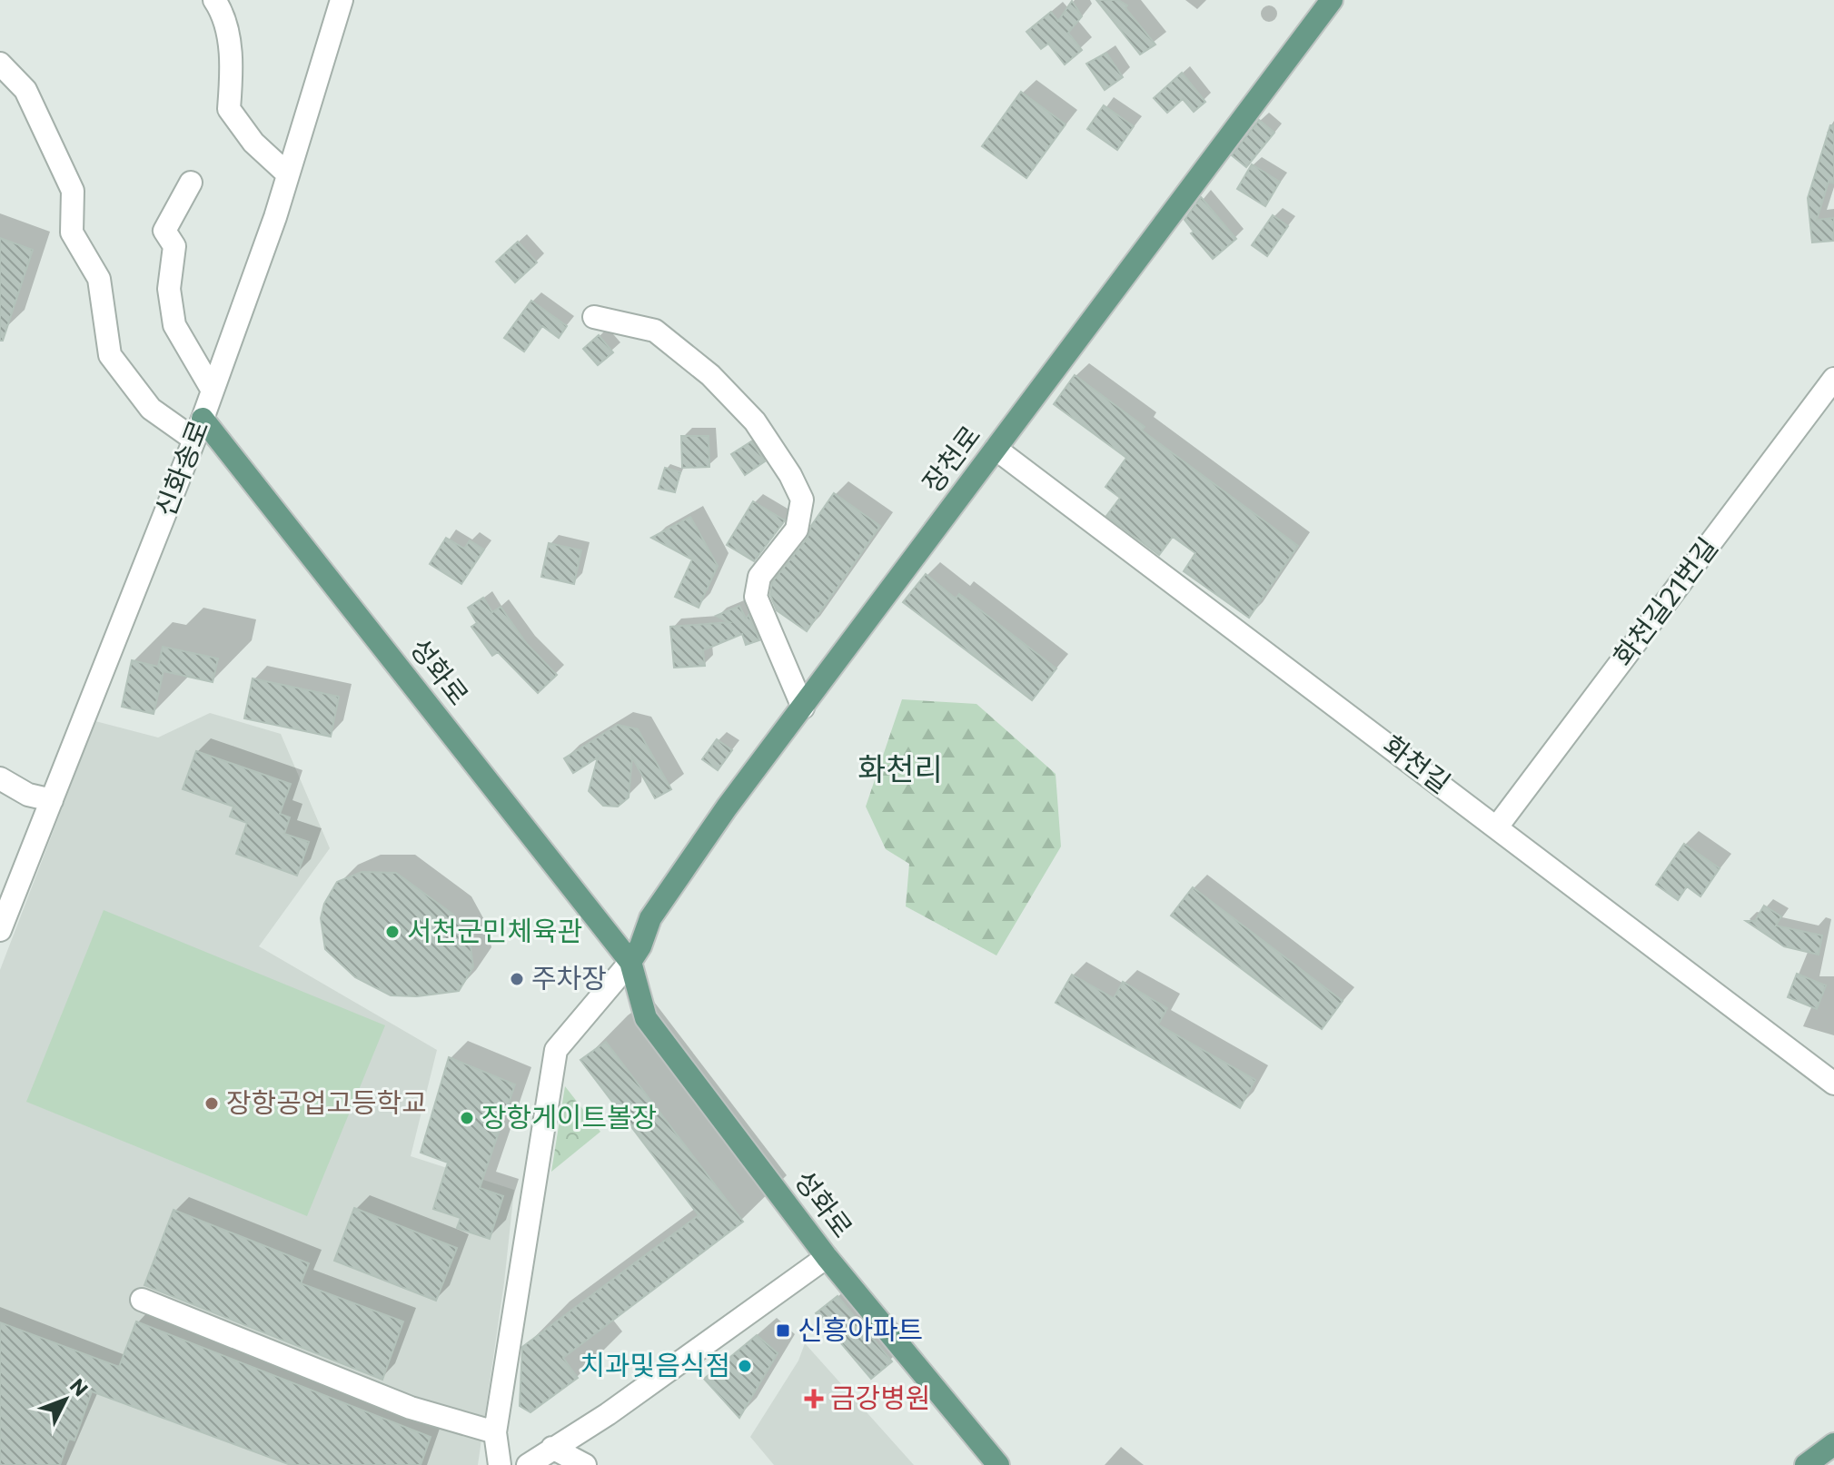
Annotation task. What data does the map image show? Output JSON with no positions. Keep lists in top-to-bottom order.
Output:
{
  "streets": {
    "main road": ["장천로", "성화로"],
    "street": ["신화송로", "화천길21번길", "화천길"]
  },
  "crossings": [
    ["장천로", "성화로"],
    ["장천로", "화천길"],
    ["신화송로", "성화로"],
    ["화천길21번길", "화천길"]
  ],
  "districts": ["화천리"],
  "places": {
    "other": [
      "서천군민체육관",
      "주차장",
      "장항공업고등학교",
      "장항게이트볼장",
      "치과및음식점"
    ],
    "transit": ["신흥아파트"],
    "health": ["금강병원"]
  },
  "north": "top right"
}
